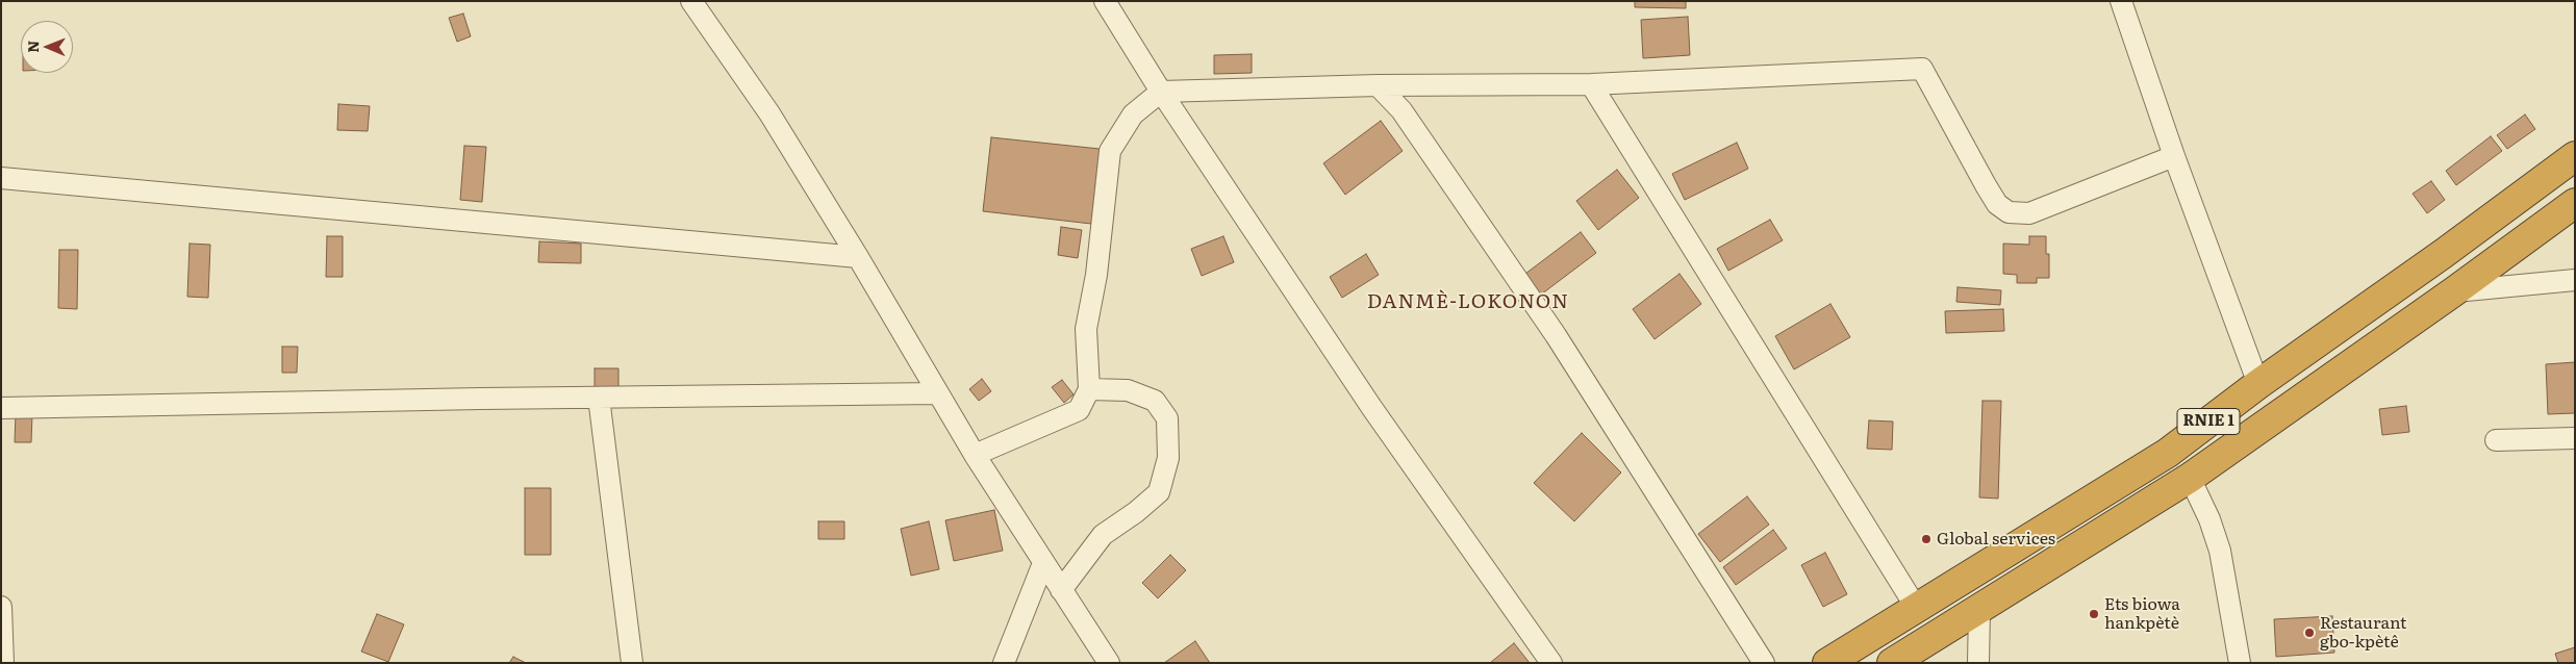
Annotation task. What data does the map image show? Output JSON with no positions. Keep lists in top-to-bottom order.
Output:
{
  "streets": {
    "highway": ["RNIE 1"]
  },
  "districts": ["DANMÈ-LOKONON"],
  "places": ["Global services", "Ets biowa hankpètè", "Restaurant gbo-kpètê"],
  "north": "left"
}
